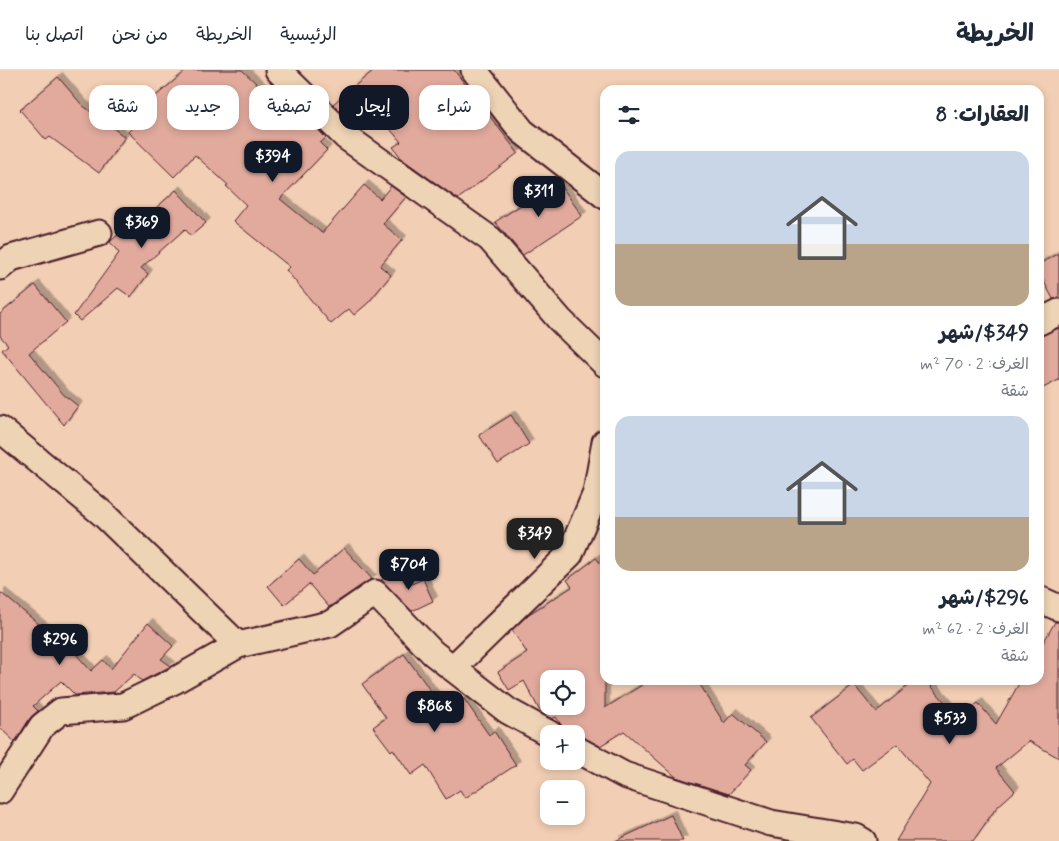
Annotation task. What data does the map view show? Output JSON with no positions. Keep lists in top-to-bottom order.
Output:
{
  "page": {
    "header": "الخريطة",
    "nav": [
      "الرئيسية",
      "الخريطة",
      "من نحن",
      "اتصل بنا"
    ],
    "chip": [
      "شراء",
      "إيجار",
      "تصفية",
      "جديد",
      "شقة"
    ],
    "heading": "العقارات: 8",
    "price": [
      "$394",
      "$311",
      "$369",
      "$349",
      "$704",
      "$296",
      "$868",
      "$533"
    ],
    "list": [
      {
        "name": "$349/شهر",
        "note": "الغرف: 2 · 70 m² · شقة"
      },
      {
        "name": "$296/شهر",
        "note": "الغرف: 2 · 62 m² · شقة"
      }
    ],
    "map_buttons": ["+", "−"]
  }
}
